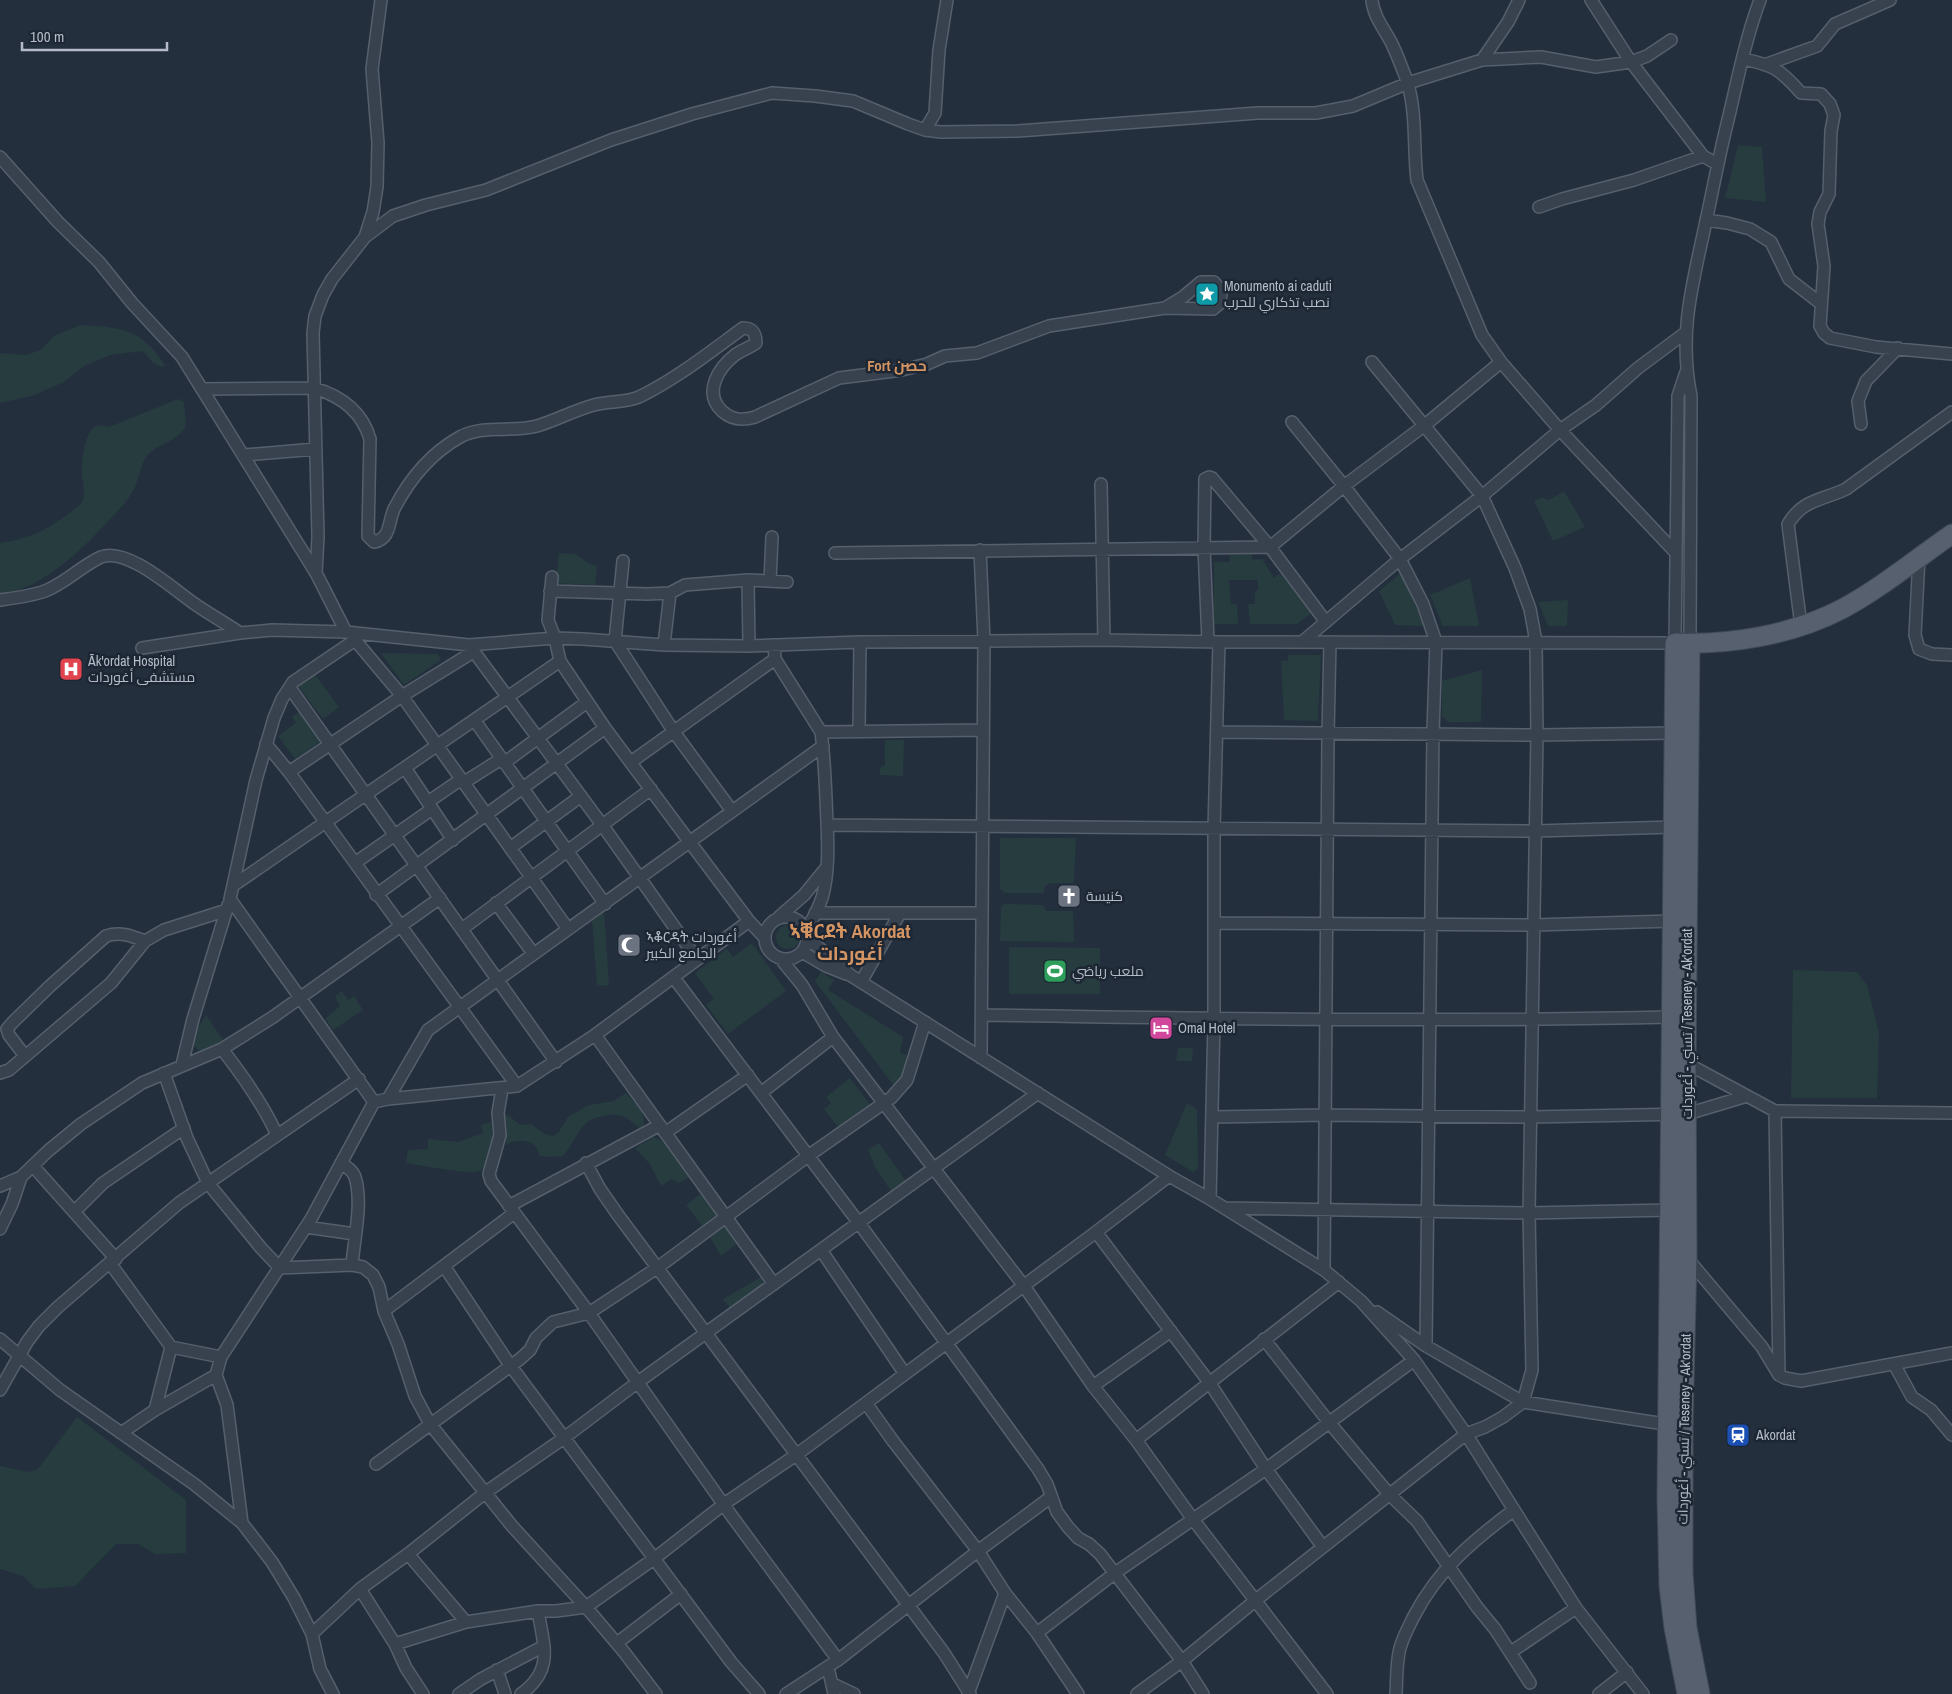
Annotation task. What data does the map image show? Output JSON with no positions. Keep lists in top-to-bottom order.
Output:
{
  "streets": {
    "main road": ["تسني - أغوردات / Teseney - Ak'ordat"]
  },
  "districts": ["Fort حصن", "ኣቑርደት Akordat أغوردات"],
  "places": {
    "place": ["Monumento ai caduti نصب تذكاري للحرب"],
    "hospital": ["Āk'ordat Hospital مستشفى أغوردات"],
    "church": ["كنيسة"],
    "mosque": ["ኣቆርዳት أغوردات الجامع الكبير"],
    "sports": ["ملعب رياضي"],
    "hotel": ["Omal Hotel"],
    "station": ["Akordat"]
  },
  "scale_bar": "100 m"
}
